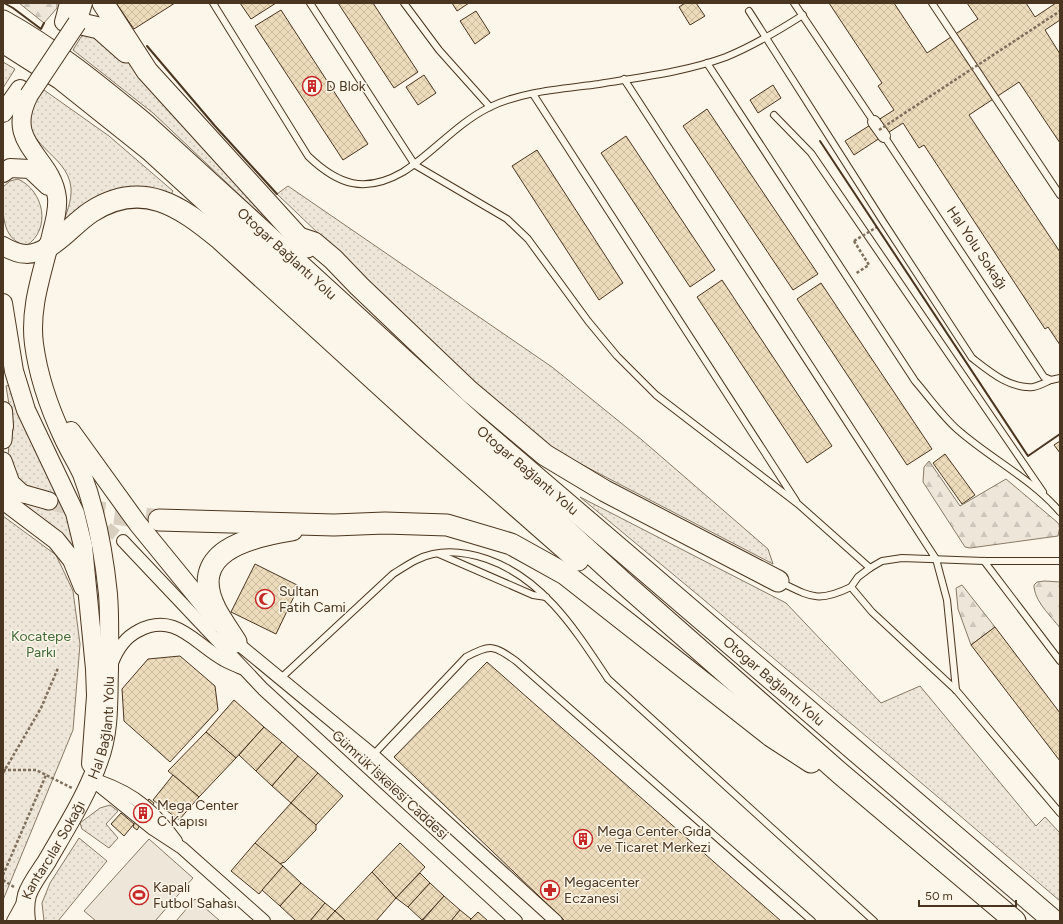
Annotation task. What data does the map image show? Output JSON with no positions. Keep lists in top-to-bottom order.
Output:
{
  "streets": {
    "highway": ["Otogar Bağlantı Yolu"],
    "main road": ["Hal Bağlantı Yolu", "Kantarcılar Sokağı"],
    "street": ["Gümrük İskelesi Caddesi"],
    "lane": ["Hal Yolu Sokağı"]
  },
  "crossings": [
    ["Hal Bağlantı Yolu", "Kantarcılar Sokağı"]
  ],
  "parks": ["Kocatepe Parkı"],
  "places": {
    "building": ["D Blok", "Mega Center C Kapısı", "Mega Center Gıda ve Ticaret Merkezi"],
    "mosque": ["Sultan Fatih Cami"],
    "pharmacy": ["Megacenter Eczanesi"],
    "sports": ["Kapalı Futbol Sahası"]
  },
  "scale_bar": "50 m"
}
